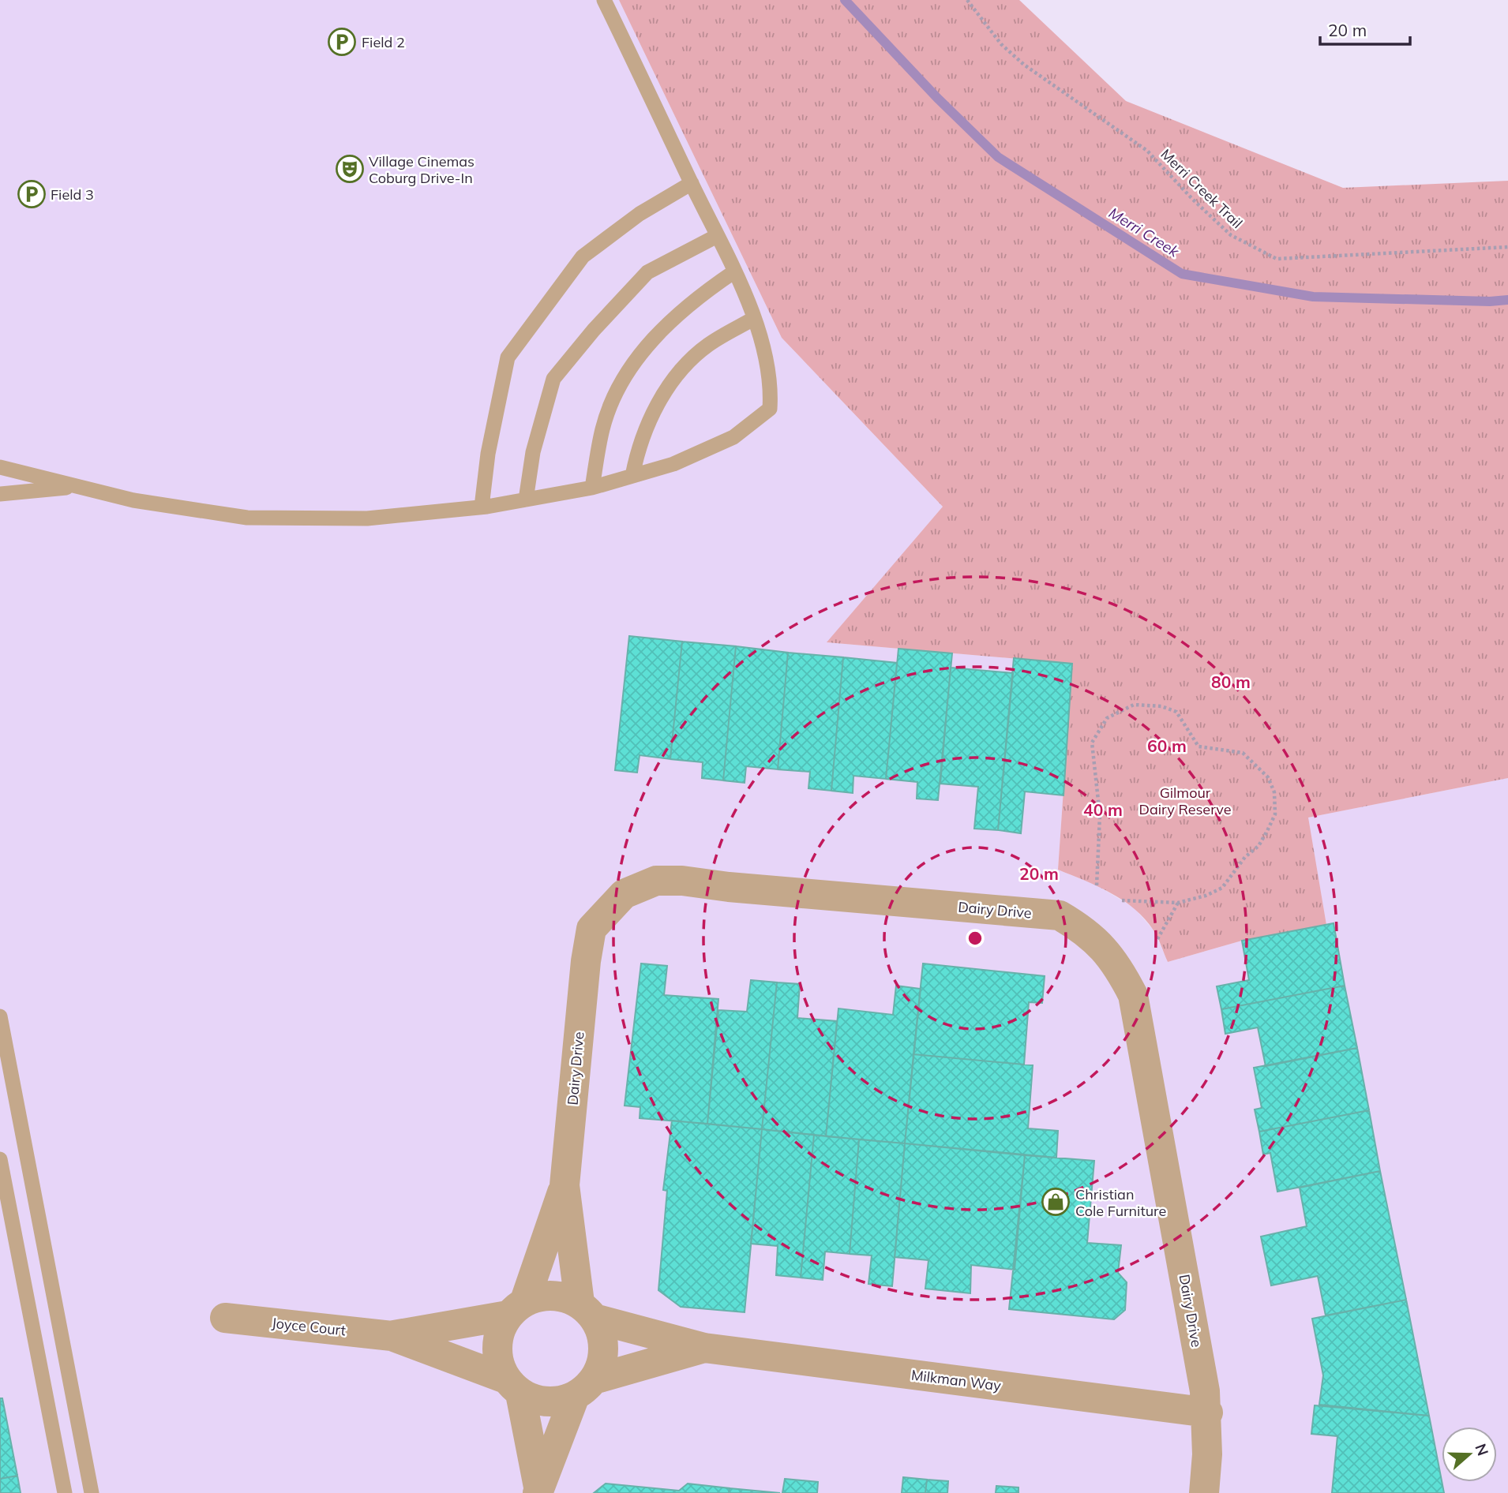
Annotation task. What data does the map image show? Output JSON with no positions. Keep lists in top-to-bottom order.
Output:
{
  "streets": {
    "street": ["Dairy Drive", "Joyce Court", "Milkman Way"],
    "path": ["Merri Creek Trail"]
  },
  "crossings": [
    ["Dairy Drive", "Joyce Court"],
    ["Dairy Drive", "Milkman Way"],
    ["Joyce Court", "Milkman Way"]
  ],
  "water": ["Merri Creek"],
  "parks": ["Gilmour Dairy Reserve"],
  "places": {
    "parking": ["Field 2", "Field 3"],
    "theatre": ["Village Cinemas Coburg Drive-In"],
    "shop": ["Christian Cole Furniture"]
  },
  "scale_bar": "20 m",
  "north": "right",
  "rings": [
    "80 m",
    "60 m",
    "40 m",
    "20 m"
  ]
}
